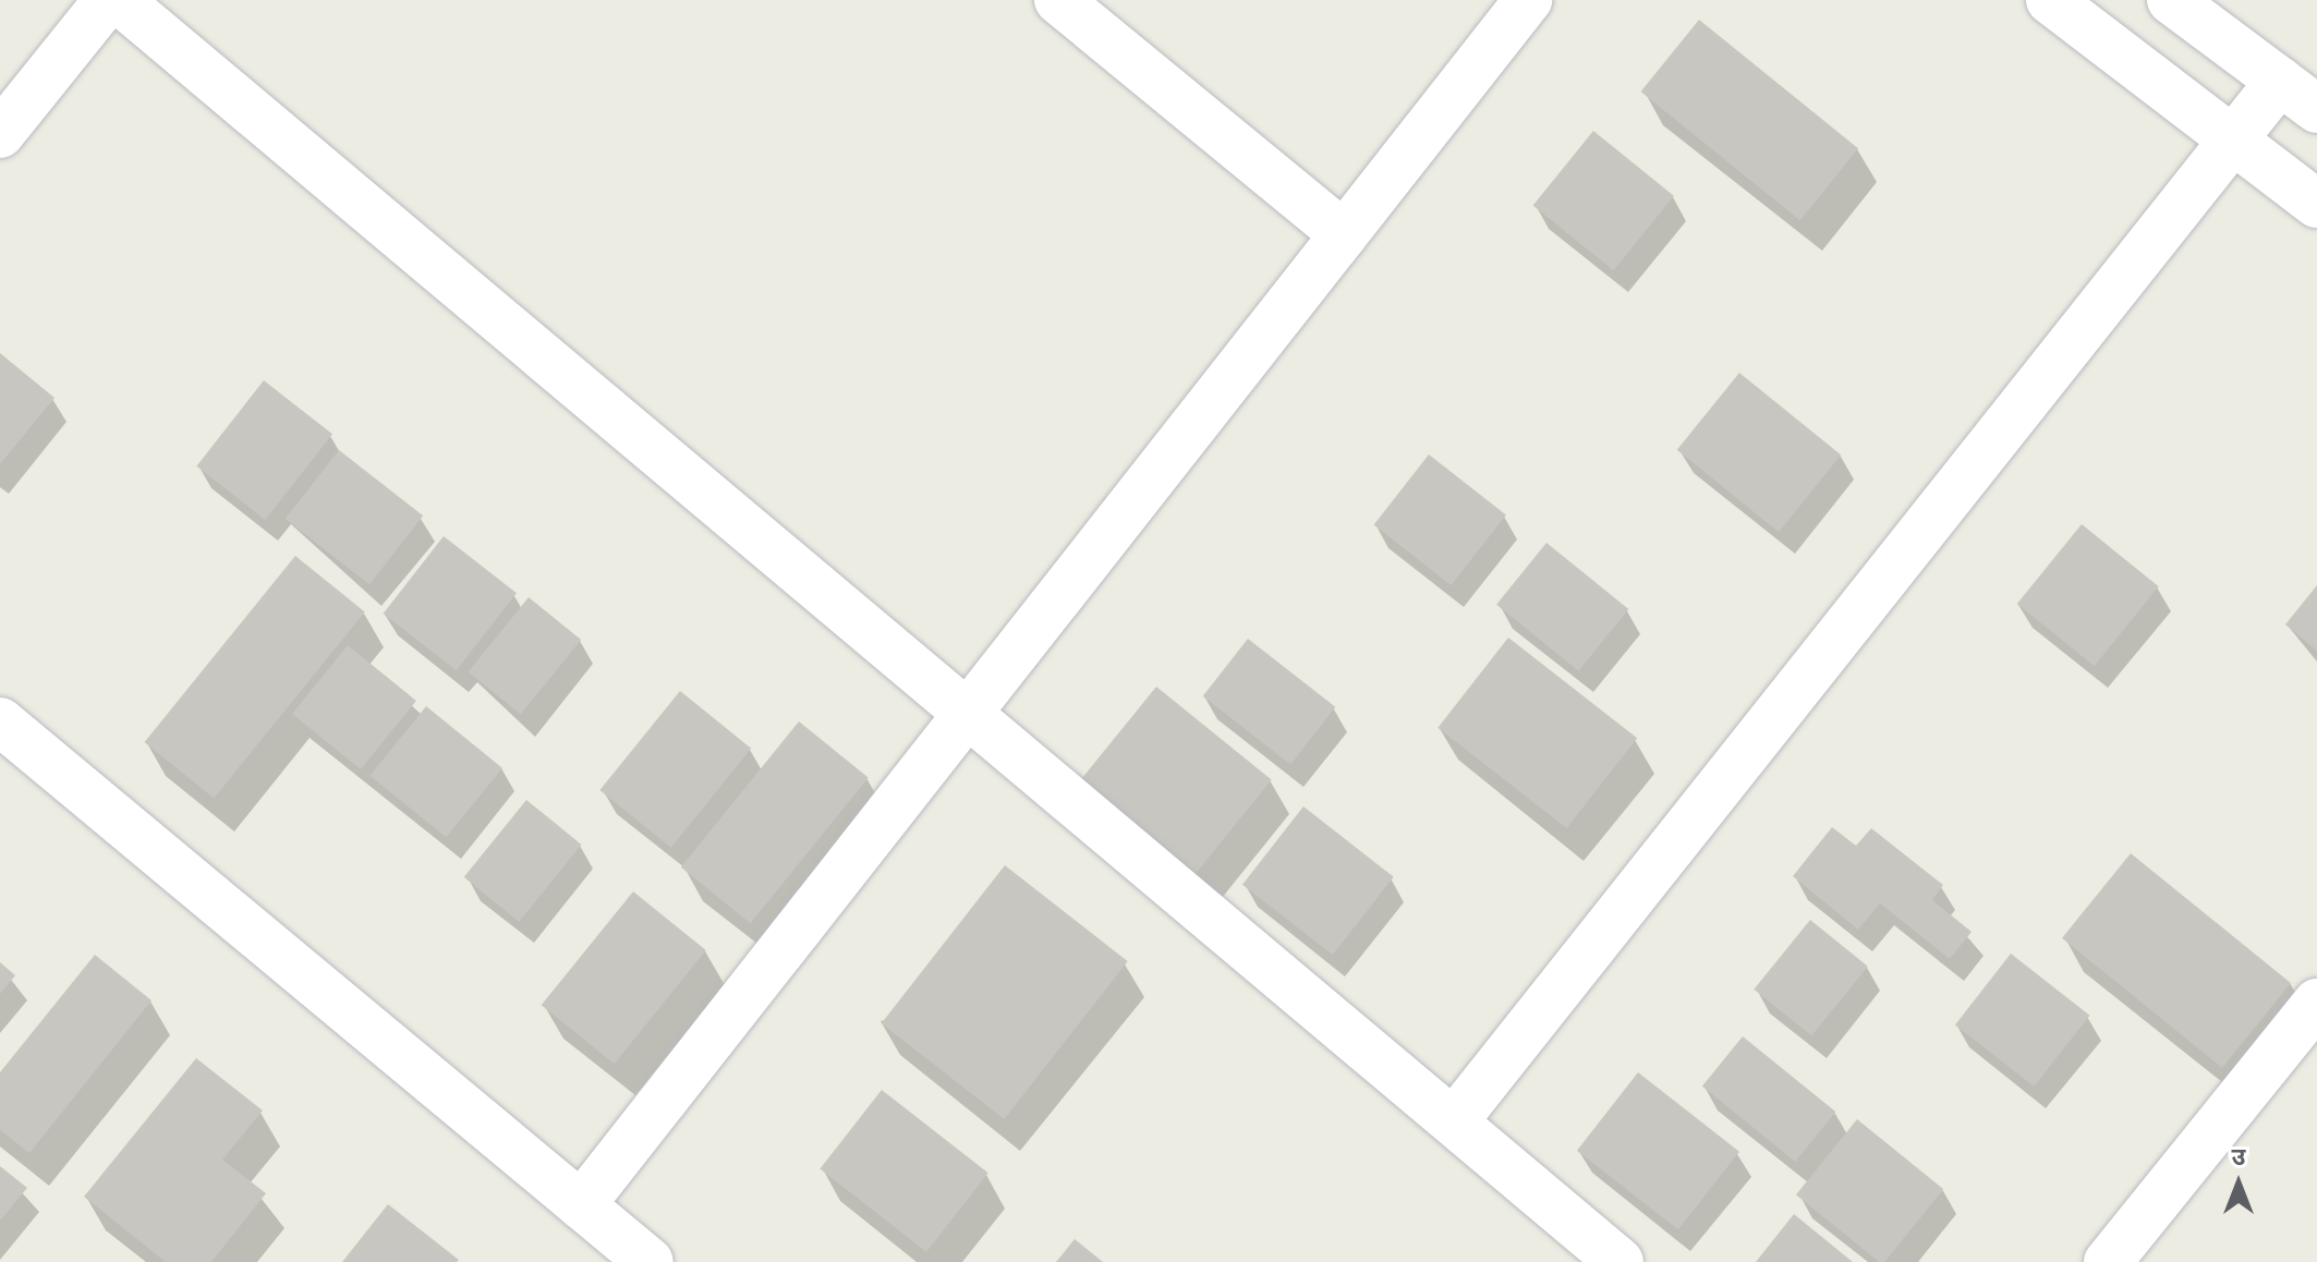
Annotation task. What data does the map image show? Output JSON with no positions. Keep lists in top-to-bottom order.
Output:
{
  "north": "top"
}
